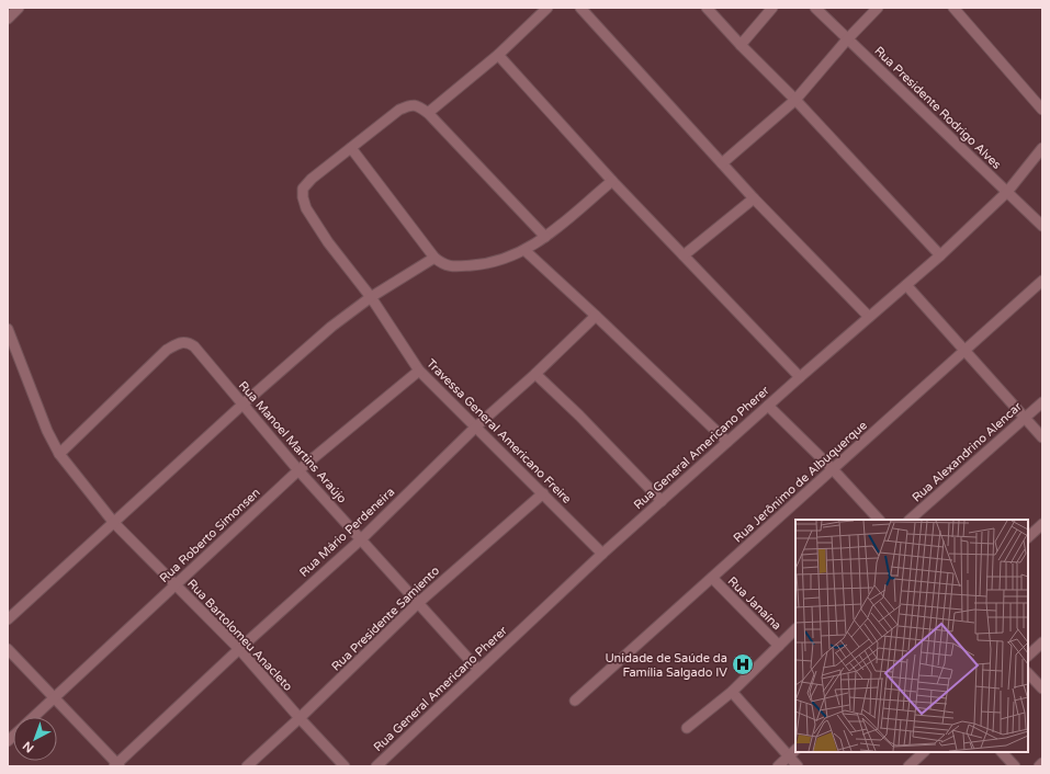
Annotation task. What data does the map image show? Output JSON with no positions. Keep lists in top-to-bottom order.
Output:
{
  "streets": {
    "street": [
      "Rua Presidente Rodrigo Alves",
      "Travessa General Americano Freire",
      "Rua Manoel Martins Araújo",
      "Rua General Americano Pherer",
      "Rua Alexandrino Alencar",
      "Rua Jerônimo de Albuquerque",
      "Rua Mário Perdeneira",
      "Rua Roberto Simonsen",
      "Rua Janaína",
      "Rua Presidente Samiento",
      "Rua Bartolomeu Anacleto"
    ]
  },
  "crossings": [
    ["Rua Presidente Rodrigo Alves", "Rua General Americano Pherer"],
    ["Travessa General Americano Freire", "Rua General Americano Pherer"],
    ["Travessa General Americano Freire", "Rua Mário Perdeneira"],
    ["Travessa General Americano Freire", "Rua Roberto Simonsen"],
    ["Travessa General Americano Freire", "Rua Presidente Samiento"],
    ["Rua Manoel Martins Araújo", "Rua General Americano Pherer"],
    ["Rua Manoel Martins Araújo", "Rua Mário Perdeneira"],
    ["Rua Manoel Martins Araújo", "Rua Roberto Simonsen"],
    ["Rua Manoel Martins Araújo", "Rua Presidente Samiento"],
    ["Rua Manoel Martins Araújo", "Rua Bartolomeu Anacleto"],
    ["Rua Jerônimo de Albuquerque", "Rua Janaína"],
    ["Rua Mário Perdeneira", "Rua Bartolomeu Anacleto"],
    ["Rua Roberto Simonsen", "Rua Bartolomeu Anacleto"],
    ["Rua Presidente Samiento", "Rua Bartolomeu Anacleto"]
  ],
  "places": {
    "hospital": ["Unidade de Saúde da Família Salgado IV"]
  },
  "north": "bottom left"
}
